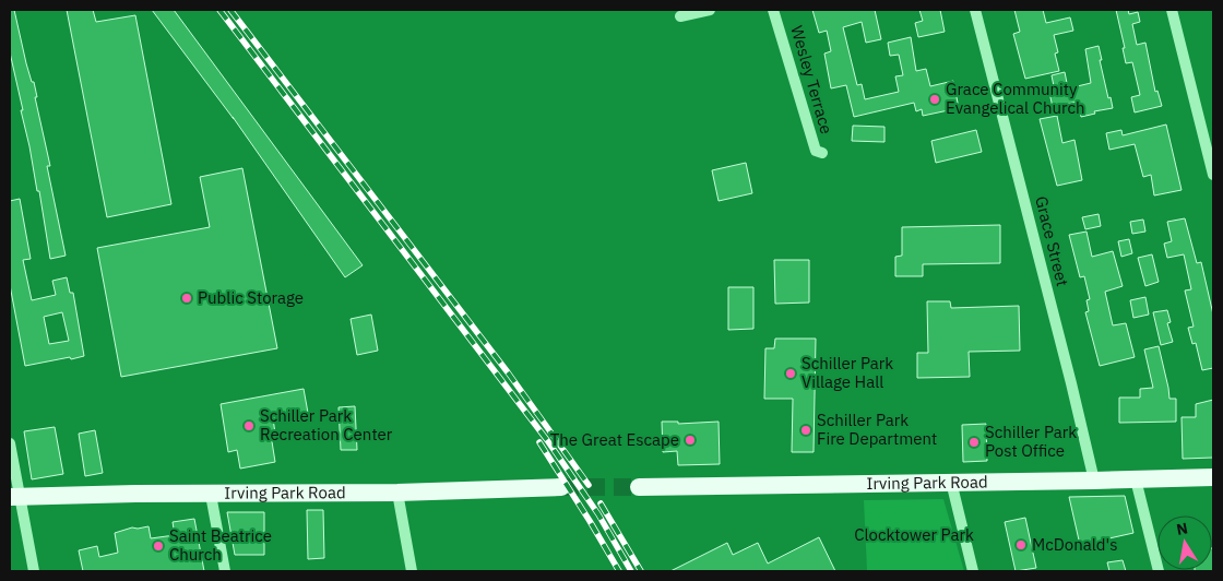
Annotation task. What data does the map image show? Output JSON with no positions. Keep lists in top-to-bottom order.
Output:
{
  "streets": {
    "main road": ["Irving Park Road"],
    "street": ["Wesley Terrace", "Grace Street"]
  },
  "crossings": [
    ["Grace Street", "Irving Park Road"]
  ],
  "parks": ["Clocktower Park"],
  "places": [
    "Grace Community Evangelical Church",
    "Public Storage",
    "Schiller Park Village Hall",
    "Schiller Park Recreation Center",
    "Schiller Park Fire Department",
    "The Great Escape",
    "Schiller Park Post Office",
    "McDonald's",
    "Saint Beatrice Church"
  ],
  "north": "top"
}
